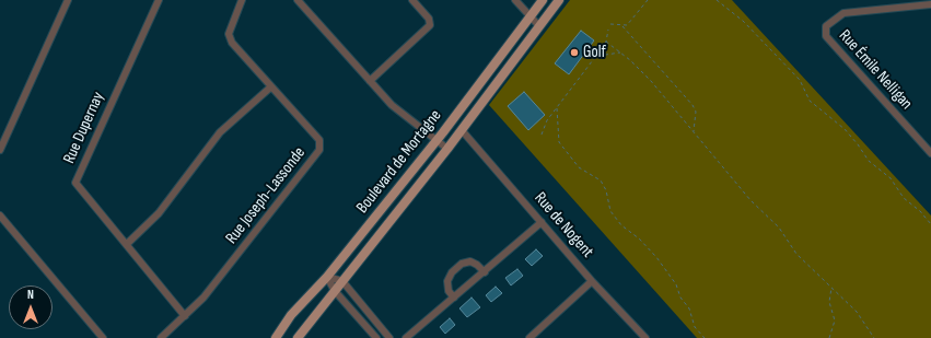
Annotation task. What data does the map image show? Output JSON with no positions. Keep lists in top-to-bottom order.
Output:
{
  "streets": {
    "main road": ["Boulevard de Mortagne"],
    "street": [
      "Rue Émile Nelligan",
      "Rue Dupernay",
      "Rue Joseph-Lassonde",
      "Rue de Nogent"
    ]
  },
  "crossings": [
    ["Rue Dupernay", "Rue Joseph-Lassonde"],
    ["Boulevard de Mortagne", "Rue de Nogent"]
  ],
  "places": ["Golf"],
  "north": "top"
}
